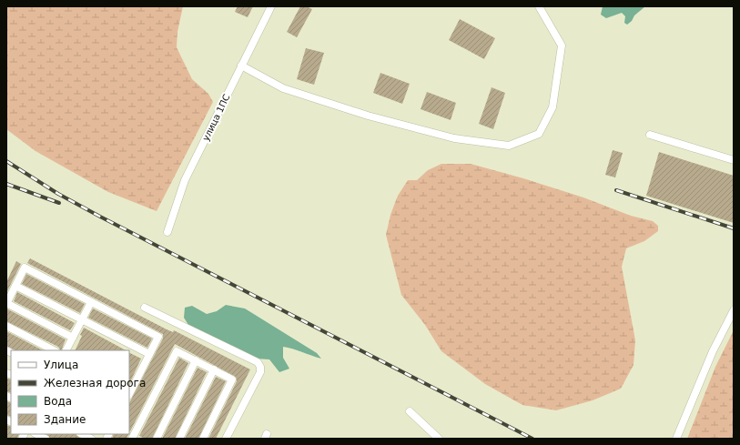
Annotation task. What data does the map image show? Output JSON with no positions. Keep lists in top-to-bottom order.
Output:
{
  "streets": {
    "street": ["улица 1ПС"]
  },
  "legend": [
    "Улица",
    "Железная дорога",
    "Вода",
    "Здание"
  ]
}
